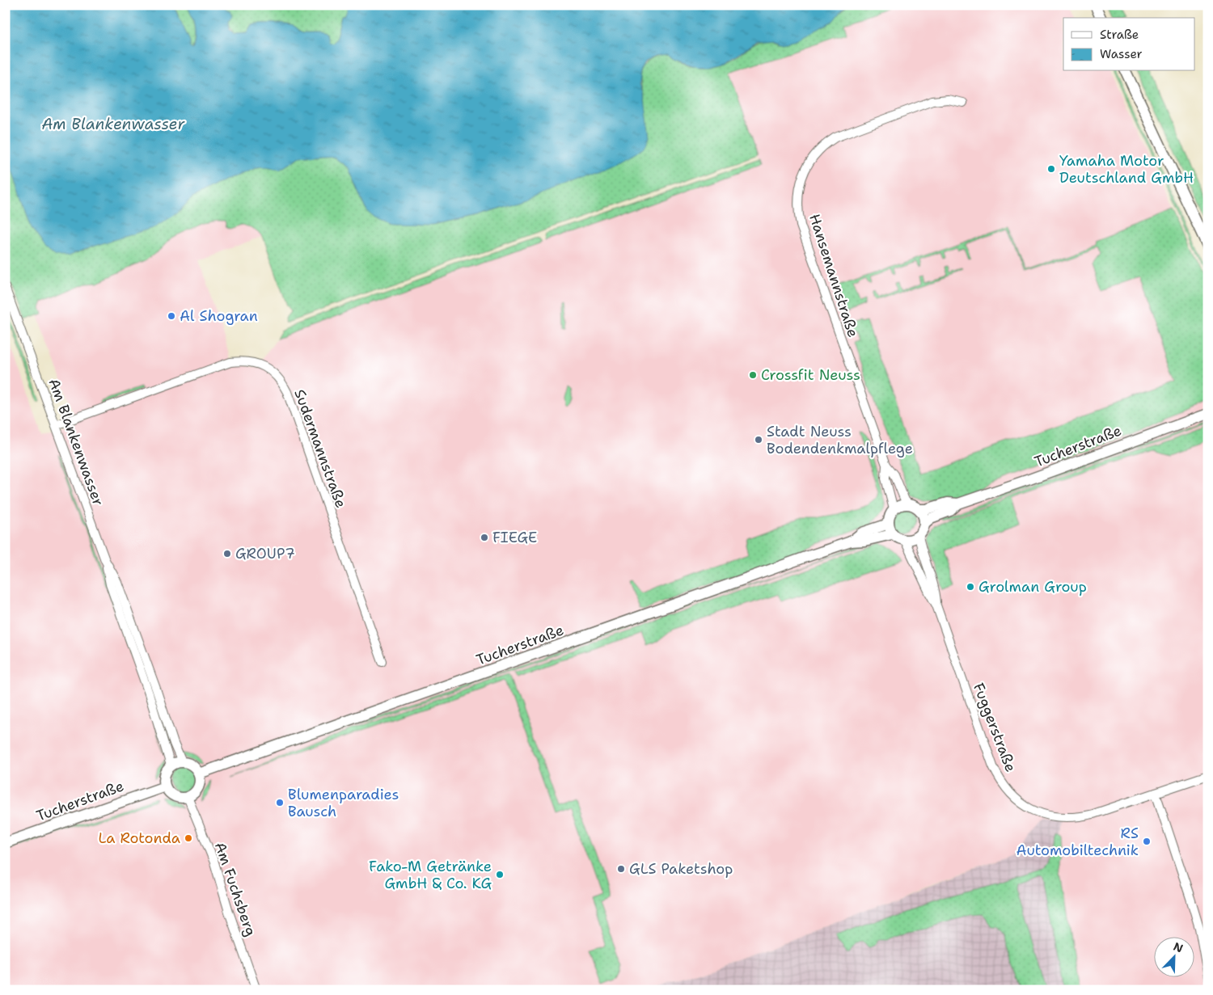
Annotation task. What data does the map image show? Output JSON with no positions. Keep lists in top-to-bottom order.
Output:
{
  "streets": {
    "main road": ["Tucherstraße"],
    "street": [
      "Hansemannstraße",
      "Am Blankenwasser",
      "Sudermannstraße",
      "Fuggerstraße",
      "Am Fuchsberg"
    ]
  },
  "crossings": [
    ["Hansemannstraße", "Tucherstraße"],
    ["Hansemannstraße", "Fuggerstraße"],
    ["Am Blankenwasser", "Tucherstraße"],
    ["Am Blankenwasser", "Sudermannstraße"],
    ["Am Blankenwasser", "Am Fuchsberg"],
    ["Tucherstraße", "Fuggerstraße"],
    ["Tucherstraße", "Am Fuchsberg"]
  ],
  "water": ["Am Blankenwasser"],
  "places": [
    "Yamaha Motor Deutschland GmbH",
    "Al Shogran",
    "Crossfit Neuss",
    "Stadt Neuss Bodendenkmalpflege",
    "FIEGE",
    "GROUP7",
    "Grolman Group",
    "Blumenparadies Bausch",
    "La Rotonda",
    "RS Automobiltechnik",
    "GLS Paketshop",
    "Fako-M Getränke GmbH & Co. KG"
  ],
  "legend": ["Straße", "Wasser"],
  "north": "top right"
}
